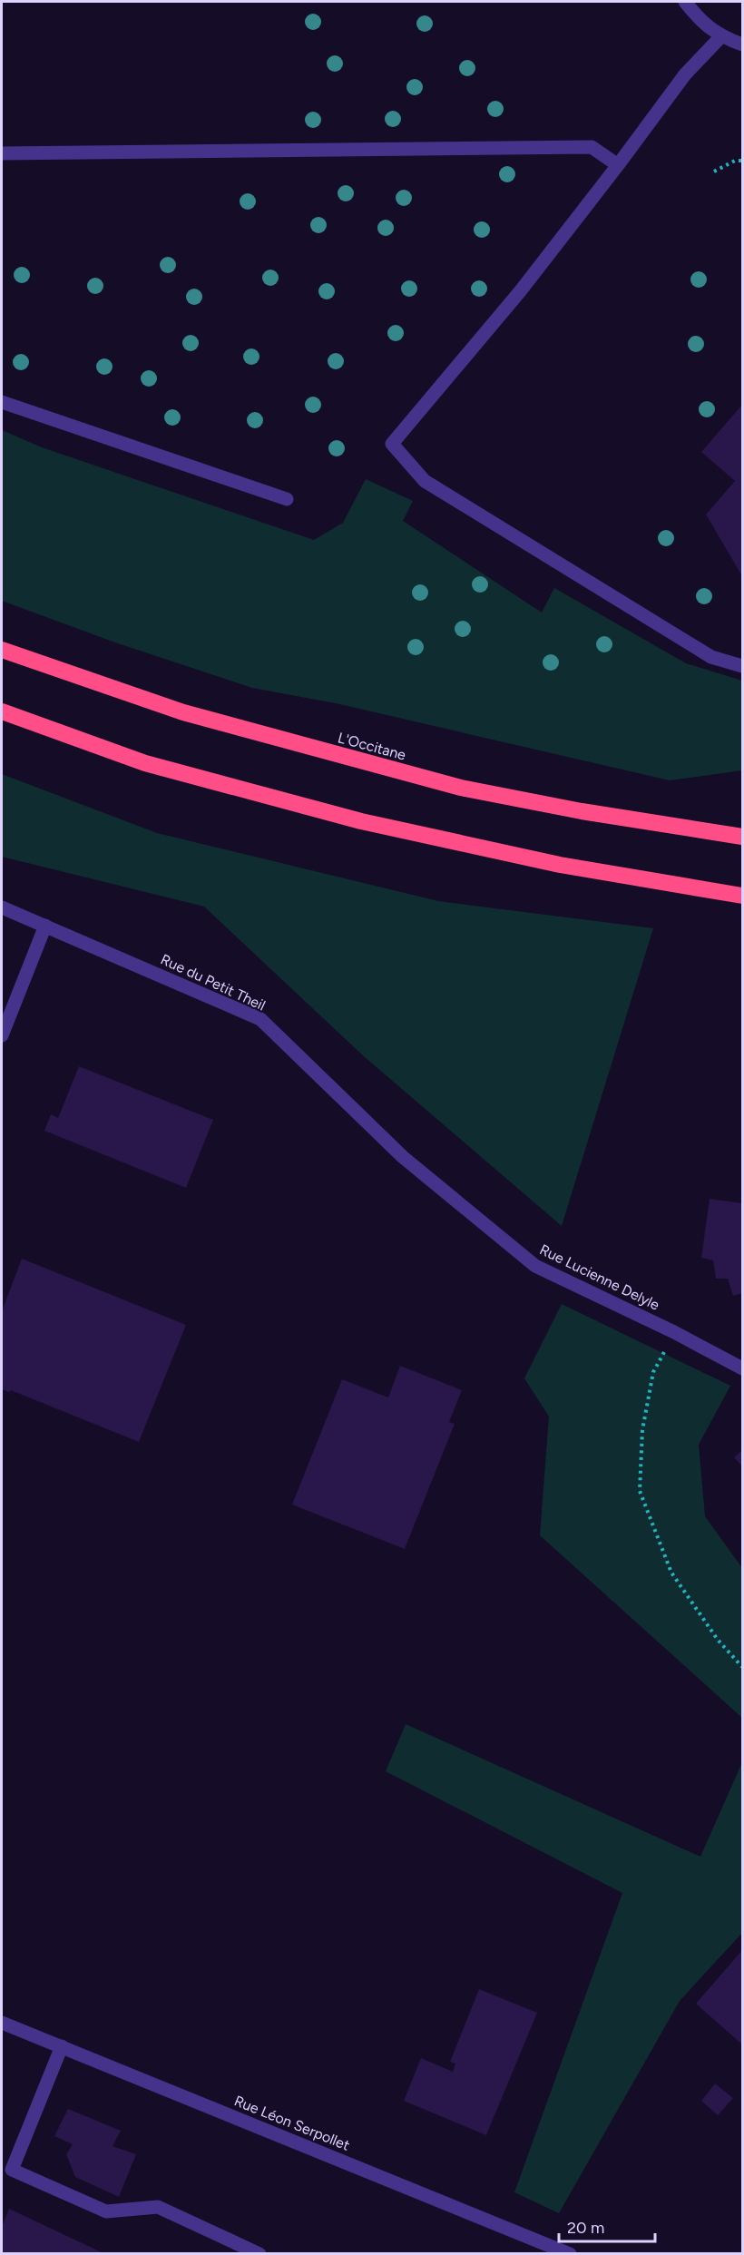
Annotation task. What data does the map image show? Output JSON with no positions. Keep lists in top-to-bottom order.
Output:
{
  "streets": {
    "highway": ["L'Occitane"],
    "street": ["Rue du Petit Theil", "Rue Lucienne Delyle", "Rue Léon Serpollet"]
  },
  "crossings": [
    ["Rue du Petit Theil", "Rue Lucienne Delyle"]
  ],
  "scale_bar": "20 m"
}
